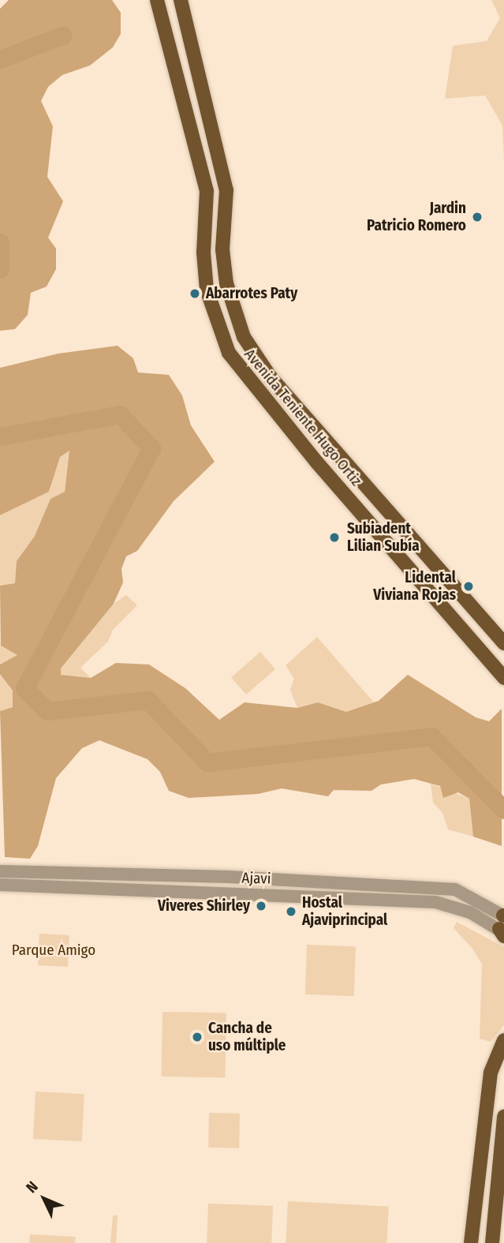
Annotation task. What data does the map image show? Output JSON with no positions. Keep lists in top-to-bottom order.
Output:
{
  "streets": {
    "main road": ["Avenida Teniente Hugo Ortiz"],
    "street": ["Ajavi"]
  },
  "parks": ["Parque Amigo"],
  "places": [
    "Jardin Patricio Romero",
    "Abarrotes Paty",
    "Subiadent Lilian Subía",
    "Lidental Viviana Rojas",
    "Viveres Shirley",
    "Hostal Ajaviprincipal",
    "Cancha de uso múltiple"
  ],
  "north": "top left"
}
